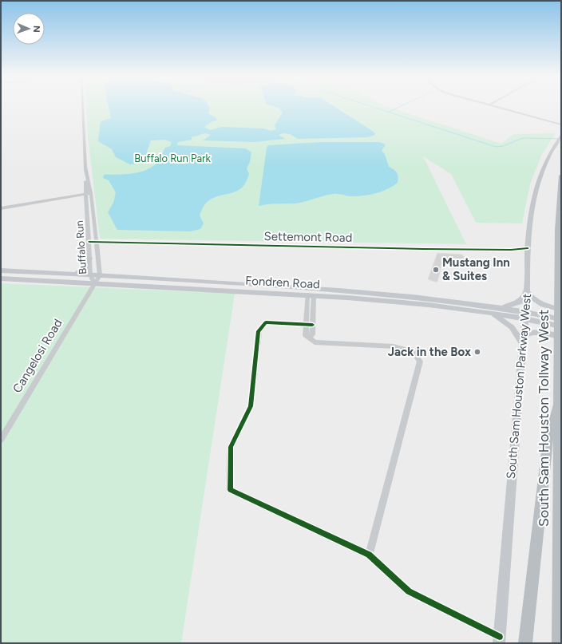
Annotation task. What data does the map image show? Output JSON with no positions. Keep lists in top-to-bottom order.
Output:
{
  "streets": {
    "highway": ["South Sam Houston Tollway West"],
    "main road": ["Fondren Road", "South Sam Houston Parkway West"],
    "street": ["Settemont Road", "Buffalo Run", "Cangelosi Road"]
  },
  "crossings": [
    ["Settemont Road", "Buffalo Run"],
    ["Settemont Road", "South Sam Houston Parkway West"],
    ["Buffalo Run", "Fondren Road"],
    ["Buffalo Run", "Cangelosi Road"],
    ["Fondren Road", "Cangelosi Road"],
    ["Fondren Road", "South Sam Houston Parkway West"]
  ],
  "parks": ["Buffalo Run Park"],
  "places": ["Mustang Inn & Suites", "Jack in the Box"],
  "north": "right"
}
